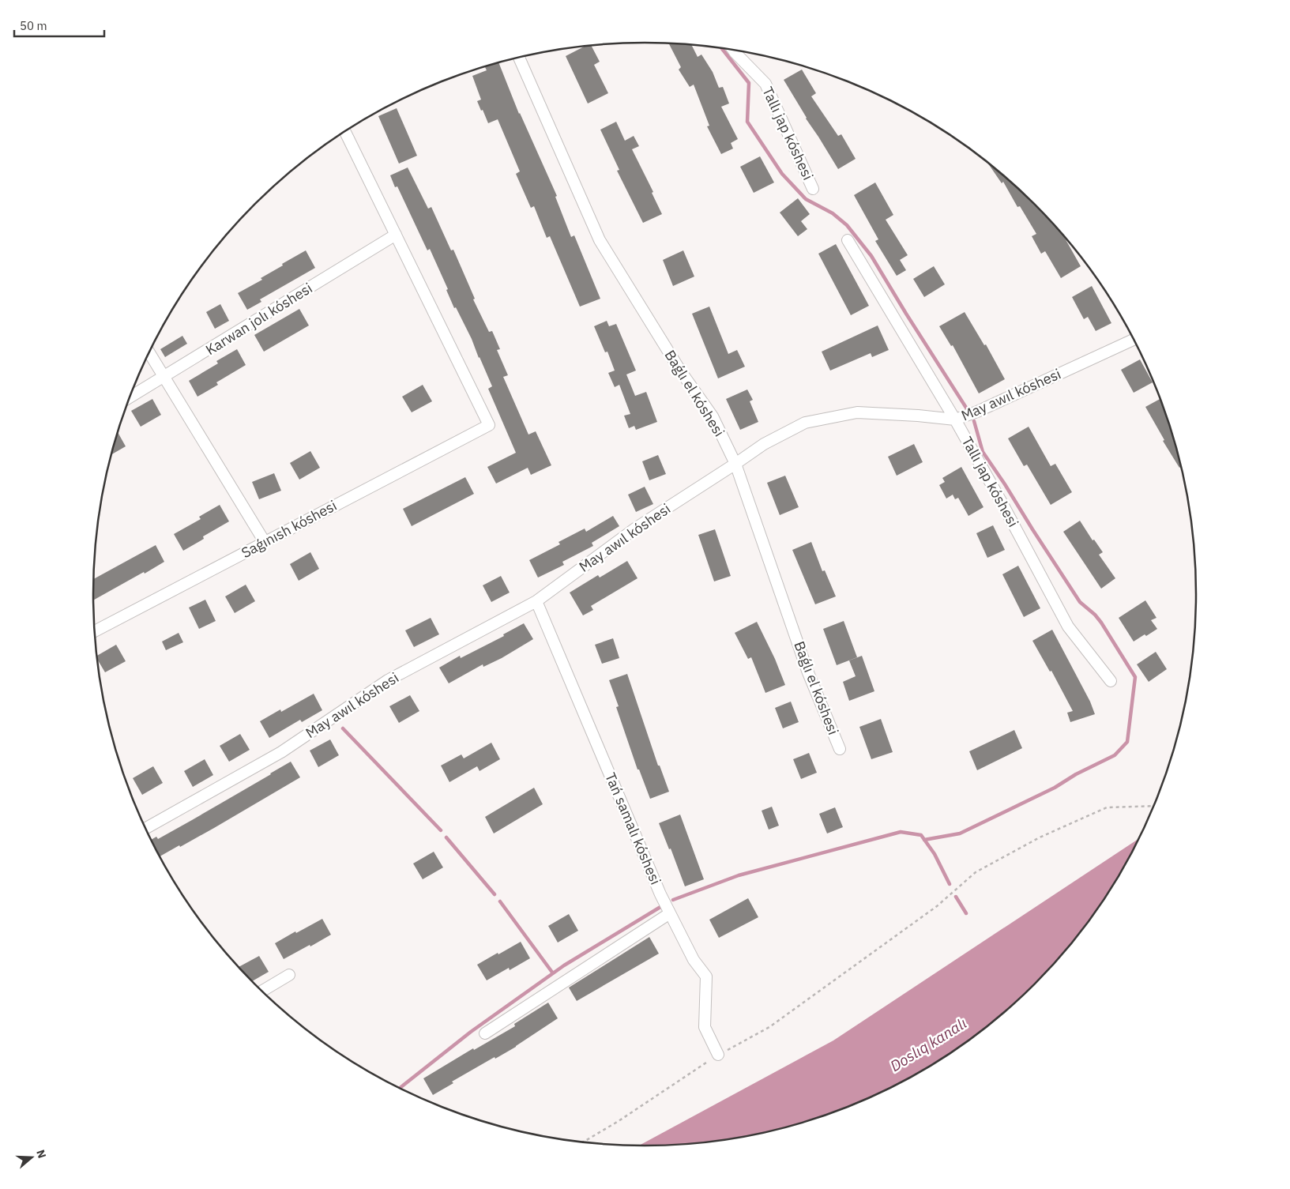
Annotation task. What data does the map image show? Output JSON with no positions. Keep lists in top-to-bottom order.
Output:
{
  "streets": {
    "street": [
      "Tallı jap kóshesi",
      "Karwan jolı kóshesi",
      "Baǵlı el kóshesi",
      "May awıl kóshesi",
      "Saǵınısh kóshesi",
      "Tań samalı kóshesi"
    ]
  },
  "crossings": [
    ["Tallı jap kóshesi", "May awıl kóshesi"],
    ["Karwan jolı kóshesi", "Saǵınısh kóshesi"],
    ["Baǵlı el kóshesi", "May awıl kóshesi"],
    ["May awıl kóshesi", "Tań samalı kóshesi"]
  ],
  "water": ["Doslıq kanalı"],
  "scale_bar": "50 m",
  "north": "right"
}
